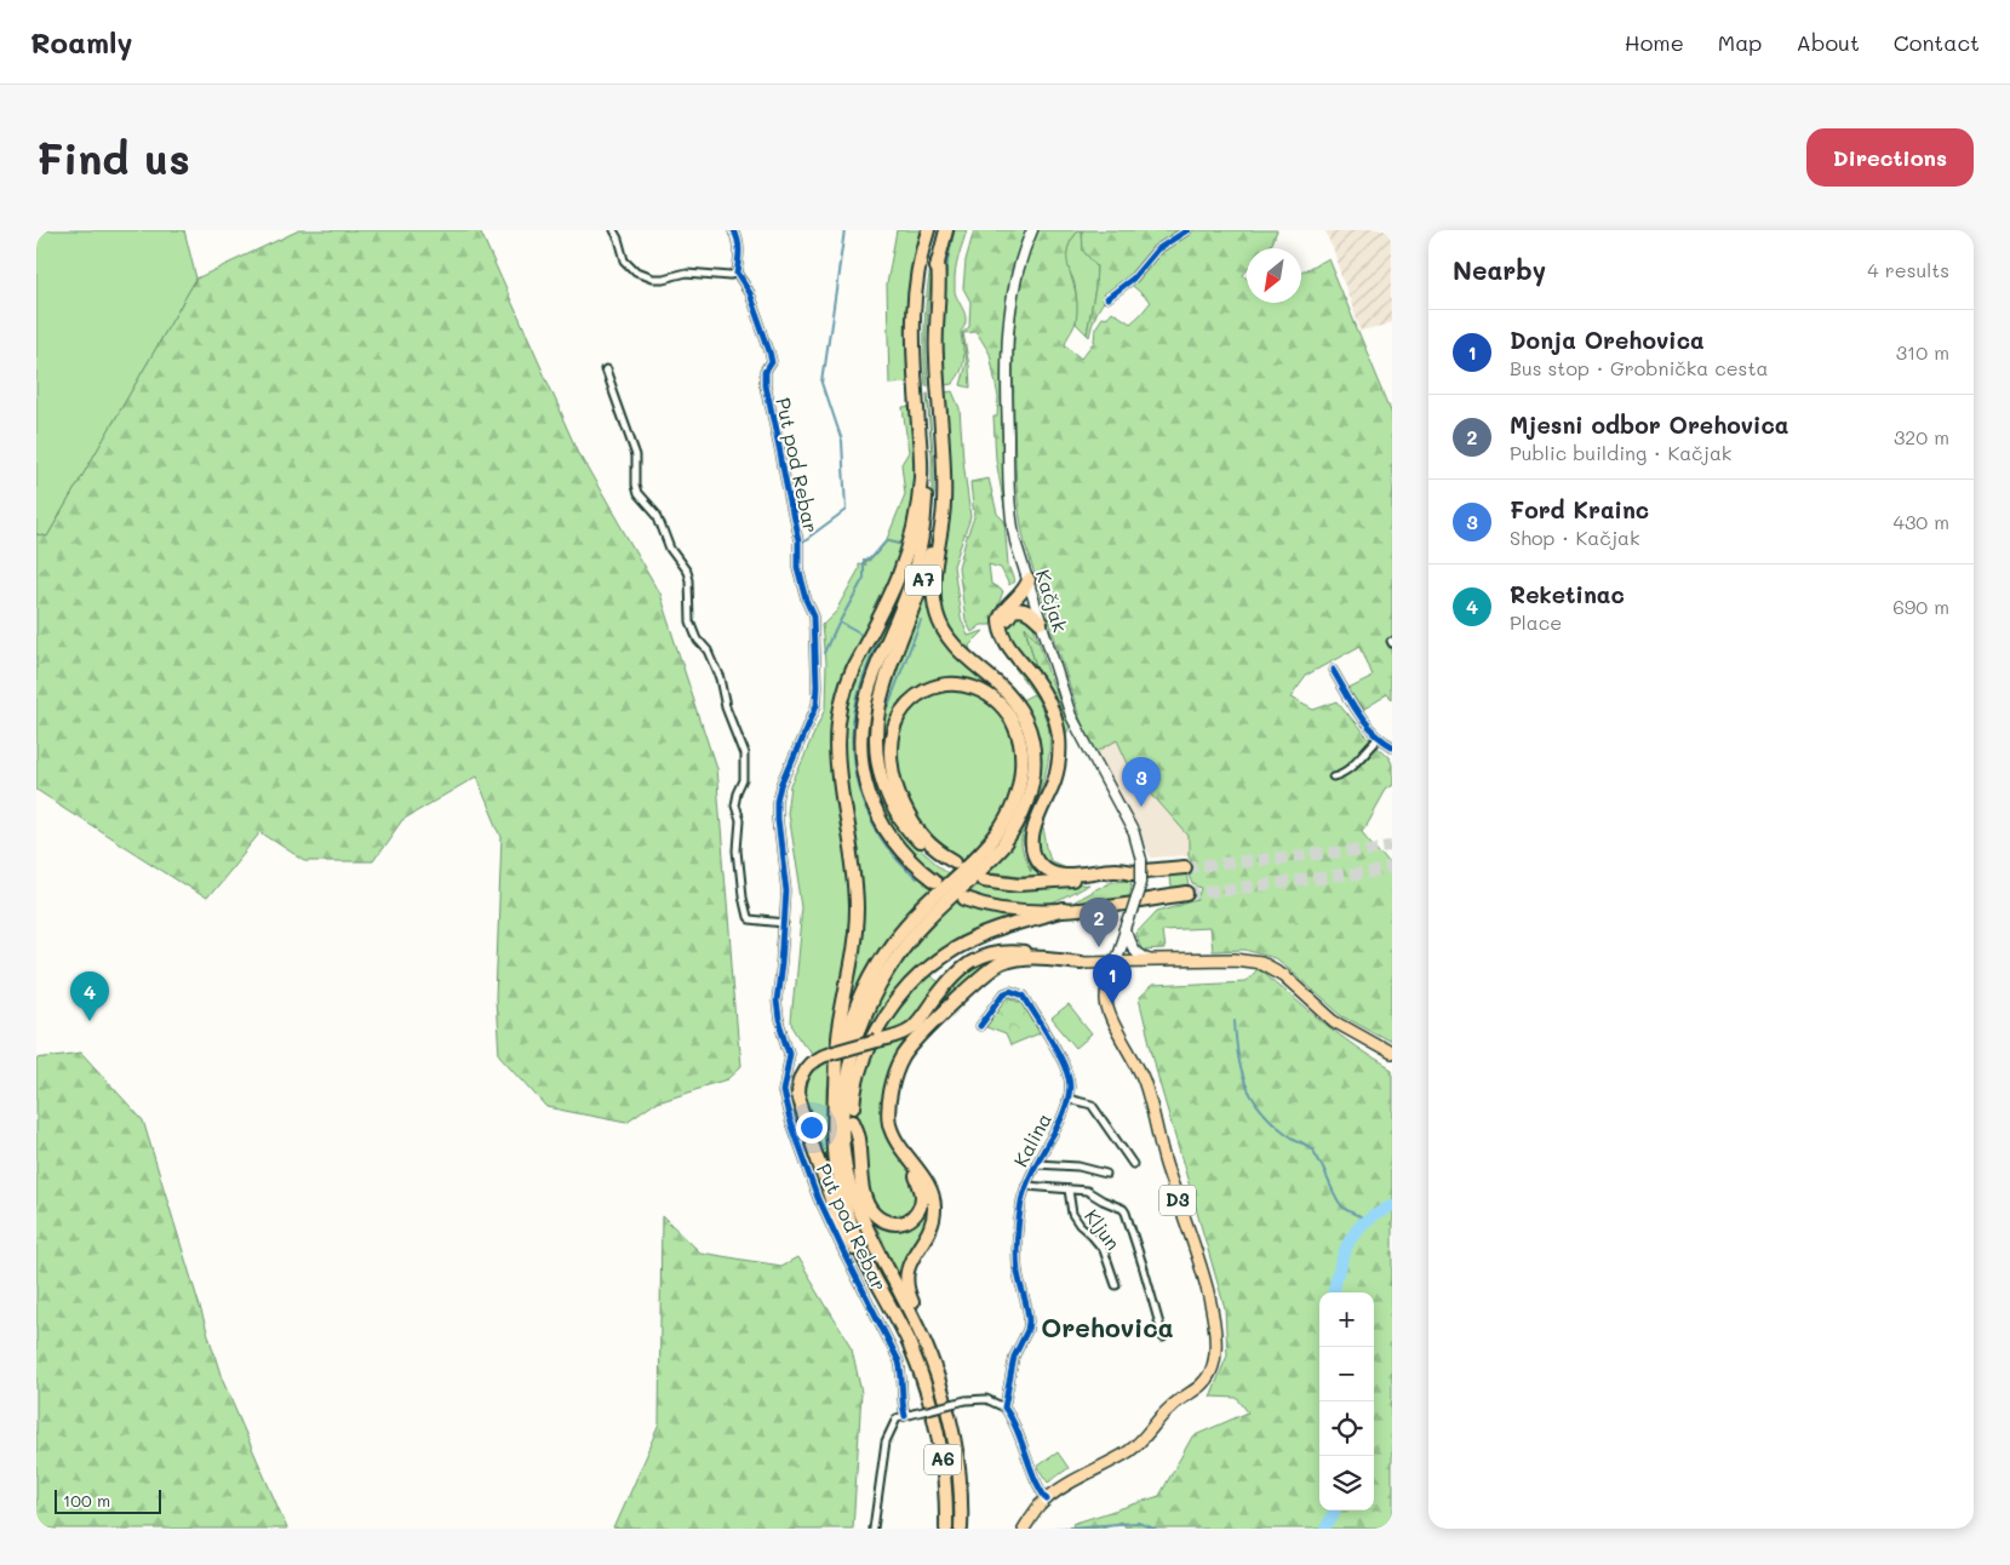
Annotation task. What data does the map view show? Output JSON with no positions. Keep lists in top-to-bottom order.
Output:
{
  "streets": {
    "highway": ["A7", "A6"],
    "main road": ["Kačjak", "D3"],
    "street": ["Put pod Rebar", "Kalina", "Kljun"]
  },
  "crossings": [
    ["A7", "A6"],
    ["Kačjak", "D3"]
  ],
  "districts": ["Orehovica"],
  "scale_bar": "100 m",
  "north": "bottom left",
  "page": {
    "header": "Roamly",
    "nav": [
      "Home",
      "Map",
      "About",
      "Contact"
    ],
    "buttons": "Directions",
    "title": "Find us",
    "heading": ["Nearby", "4 results"],
    "list": [
      {
        "mark": "1",
        "name": "Donja Orehovica",
        "note": "Bus stop · Grobnička cesta",
        "value": "310 m"
      },
      {
        "mark": "2",
        "name": "Mjesni odbor Orehovica",
        "note": "Public building · Kačjak",
        "value": "320 m"
      },
      {
        "mark": "3",
        "name": "Ford Krainc",
        "note": "Shop · Kačjak",
        "value": "430 m"
      },
      {
        "mark": "4",
        "name": "Reketinac",
        "note": "Place",
        "value": "690 m"
      }
    ],
    "pins": [
      "3",
      "2",
      "1",
      "4"
    ],
    "map_buttons": ["+", "−"],
    "scale": "100 m"
  }
}
